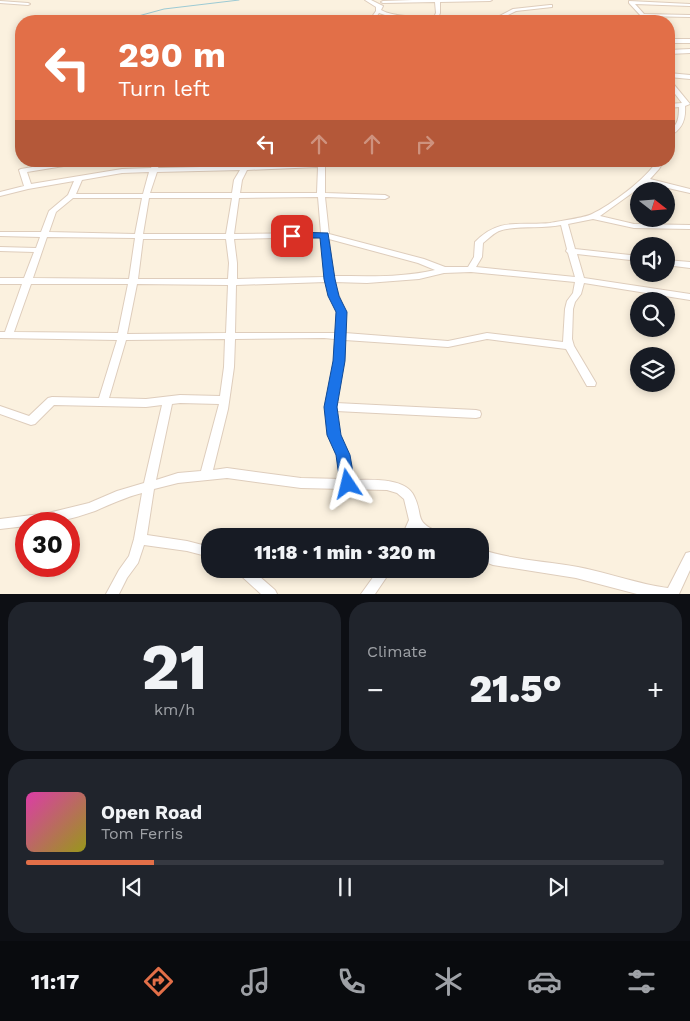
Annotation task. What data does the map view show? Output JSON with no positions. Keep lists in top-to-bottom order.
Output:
{
  "north": "right",
  "page": {
    "turn": ["290 m", "Turn left"],
    "limit": "30",
    "trip": "11:18 · 1 min · 320 m",
    "tile": [
      ["21", "km/h"],
      "Climate"
    ],
    "heat": ["−", "21.5°", "+"],
    "song": ["Open Road", "Tom Ferris"],
    "tabs": "11:17"
  }
}
